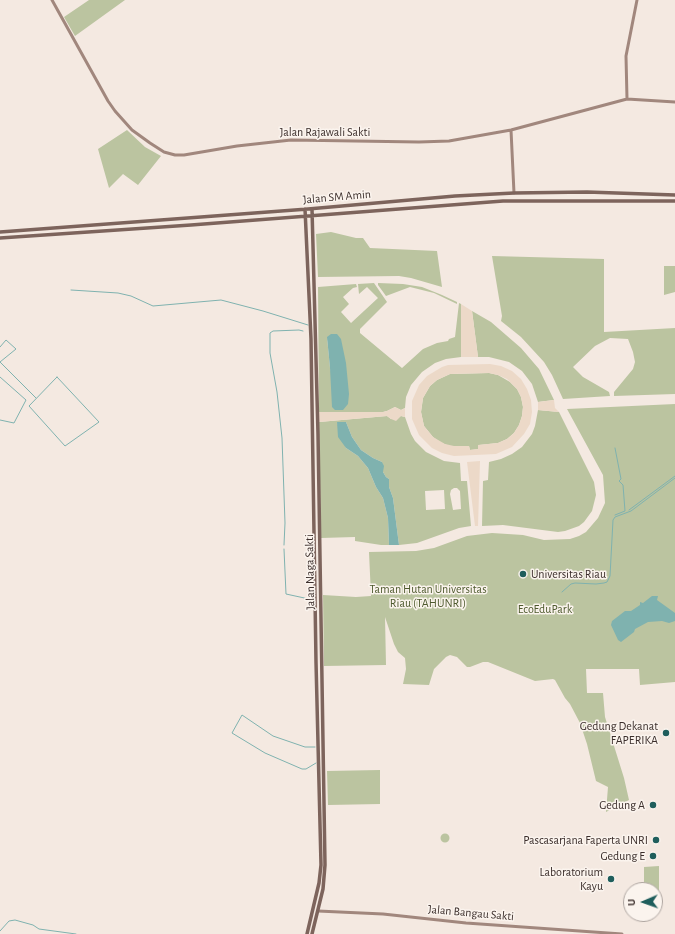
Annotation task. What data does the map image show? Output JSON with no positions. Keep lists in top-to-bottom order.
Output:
{
  "streets": {
    "main road": [
      "Jalan Rajawali Sakti",
      "Jalan SM Amin",
      "Jalan Naga Sakti",
      "Jalan Bangau Sakti"
    ]
  },
  "crossings": [
    ["Jalan SM Amin", "Jalan Naga Sakti"],
    ["Jalan Naga Sakti", "Jalan Bangau Sakti"]
  ],
  "parks": ["Taman Hutan Universitas Riau (TAHUNRI)", "EcoEduPark"],
  "places": [
    "Universitas Riau",
    "Gedung Dekanat FAPERIKA",
    "Gedung A",
    "Pascasarjana Faperta UNRI",
    "Gedung E",
    "Laboratorium Kayu"
  ],
  "north": "left"
}
